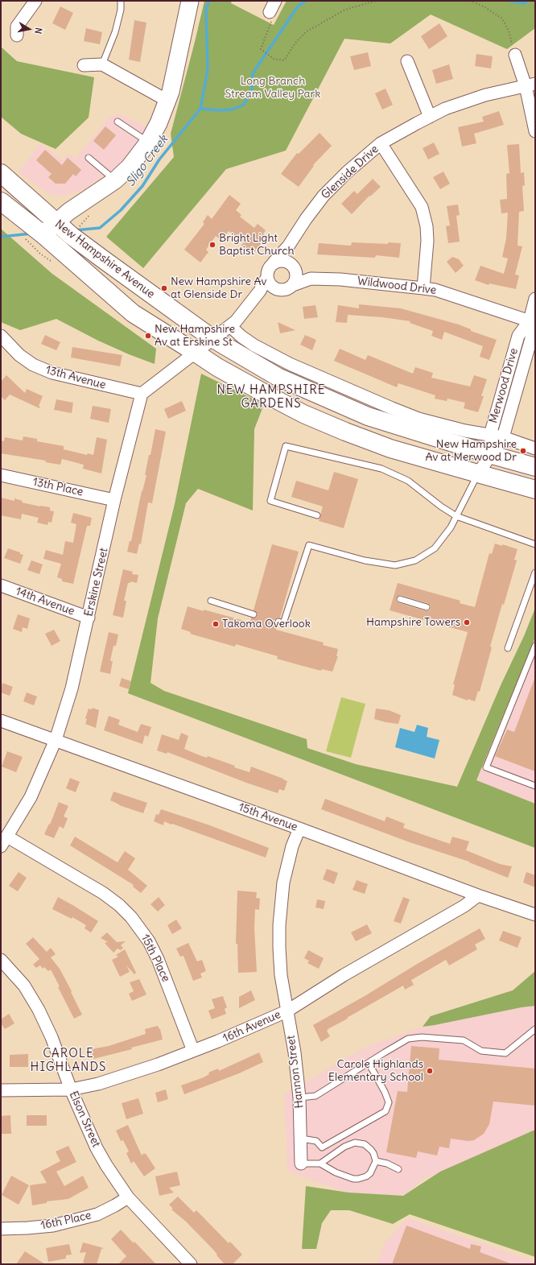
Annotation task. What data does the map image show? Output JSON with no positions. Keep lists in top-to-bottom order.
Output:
{
  "streets": {
    "main road": ["New Hampshire Avenue"],
    "street": [
      "Glenside Drive",
      "Wildwood Drive",
      "13th Avenue",
      "Merwood Drive",
      "13th Place",
      "Erskine Street",
      "14th Avenue",
      "15th Avenue",
      "15th Place",
      "16th Avenue",
      "Hannon Street",
      "Elson Street",
      "16th Place"
    ]
  },
  "crossings": [
    ["Glenside Drive", "Wildwood Drive"],
    ["New Hampshire Avenue", "Merwood Drive"],
    ["Wildwood Drive", "Merwood Drive"],
    ["13th Avenue", "Erskine Street"],
    ["13th Place", "Erskine Street"],
    ["Erskine Street", "14th Avenue"],
    ["Erskine Street", "15th Avenue"],
    ["Erskine Street", "15th Place"],
    ["15th Avenue", "16th Avenue"],
    ["15th Avenue", "Hannon Street"],
    ["15th Place", "16th Avenue"],
    ["16th Avenue", "Hannon Street"],
    ["16th Avenue", "Elson Street"],
    ["Elson Street", "16th Place"]
  ],
  "districts": ["NEW HAMPSHIRE GARDENS", "CAROLE HIGHLANDS"],
  "water": ["Sligo Creek"],
  "parks": ["Long Branch Stream Valley Park"],
  "places": [
    "Bright Light Baptist Church",
    "New Hampshire Av at Glenside Dr",
    "New Hampshire Av at Erskine St",
    "New Hampshire Av at Merwood Dr",
    "Hampshire Towers",
    "Takoma Overlook",
    "Carole Highlands Elementary School"
  ],
  "north": "right"
}
